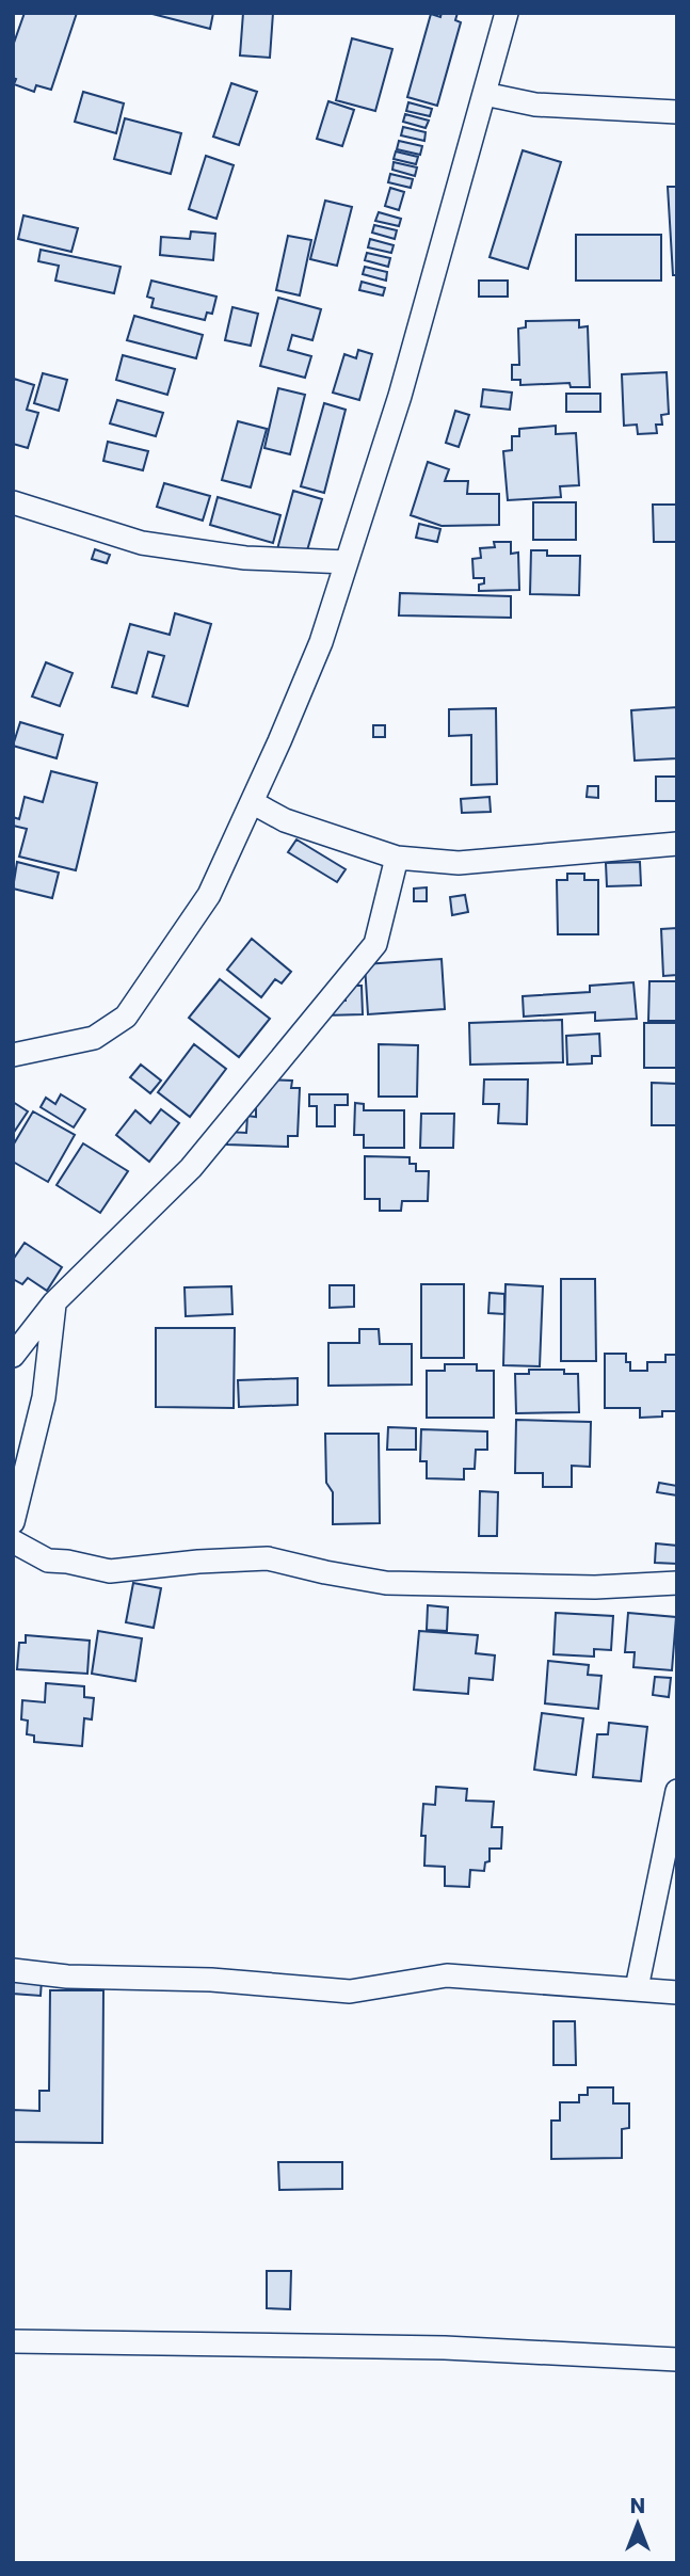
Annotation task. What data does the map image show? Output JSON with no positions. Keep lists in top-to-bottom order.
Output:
{
  "north": "top"
}
